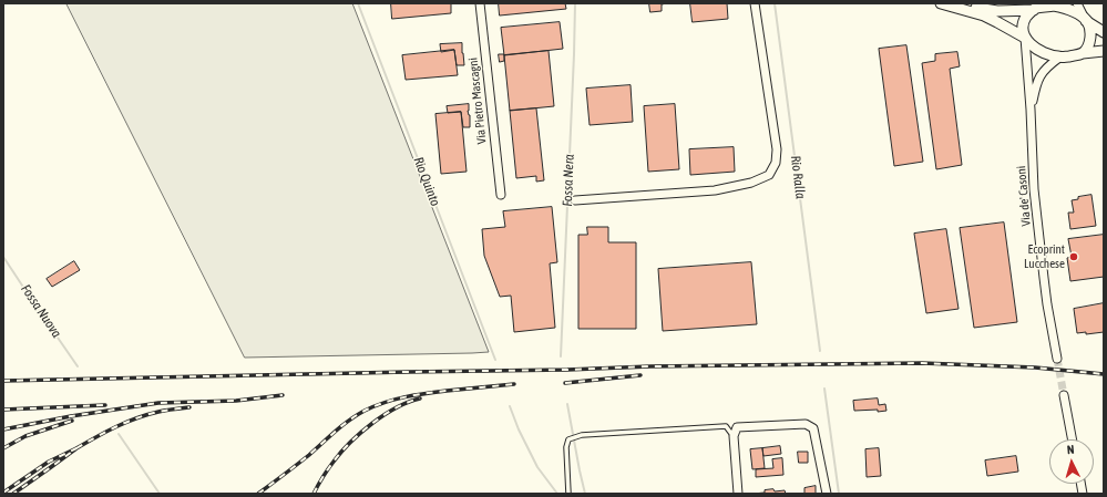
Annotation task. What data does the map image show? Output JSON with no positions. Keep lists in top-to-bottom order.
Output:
{
  "streets": {
    "street": ["Via Pietro Mascagni", "Via de' Casoni"]
  },
  "water": [
    "Rio Ralla",
    "Fossa Nera",
    "Rio Quinto",
    "Fossa Nuova"
  ],
  "places": ["Ecoprint Lucchese"],
  "north": "top"
}
